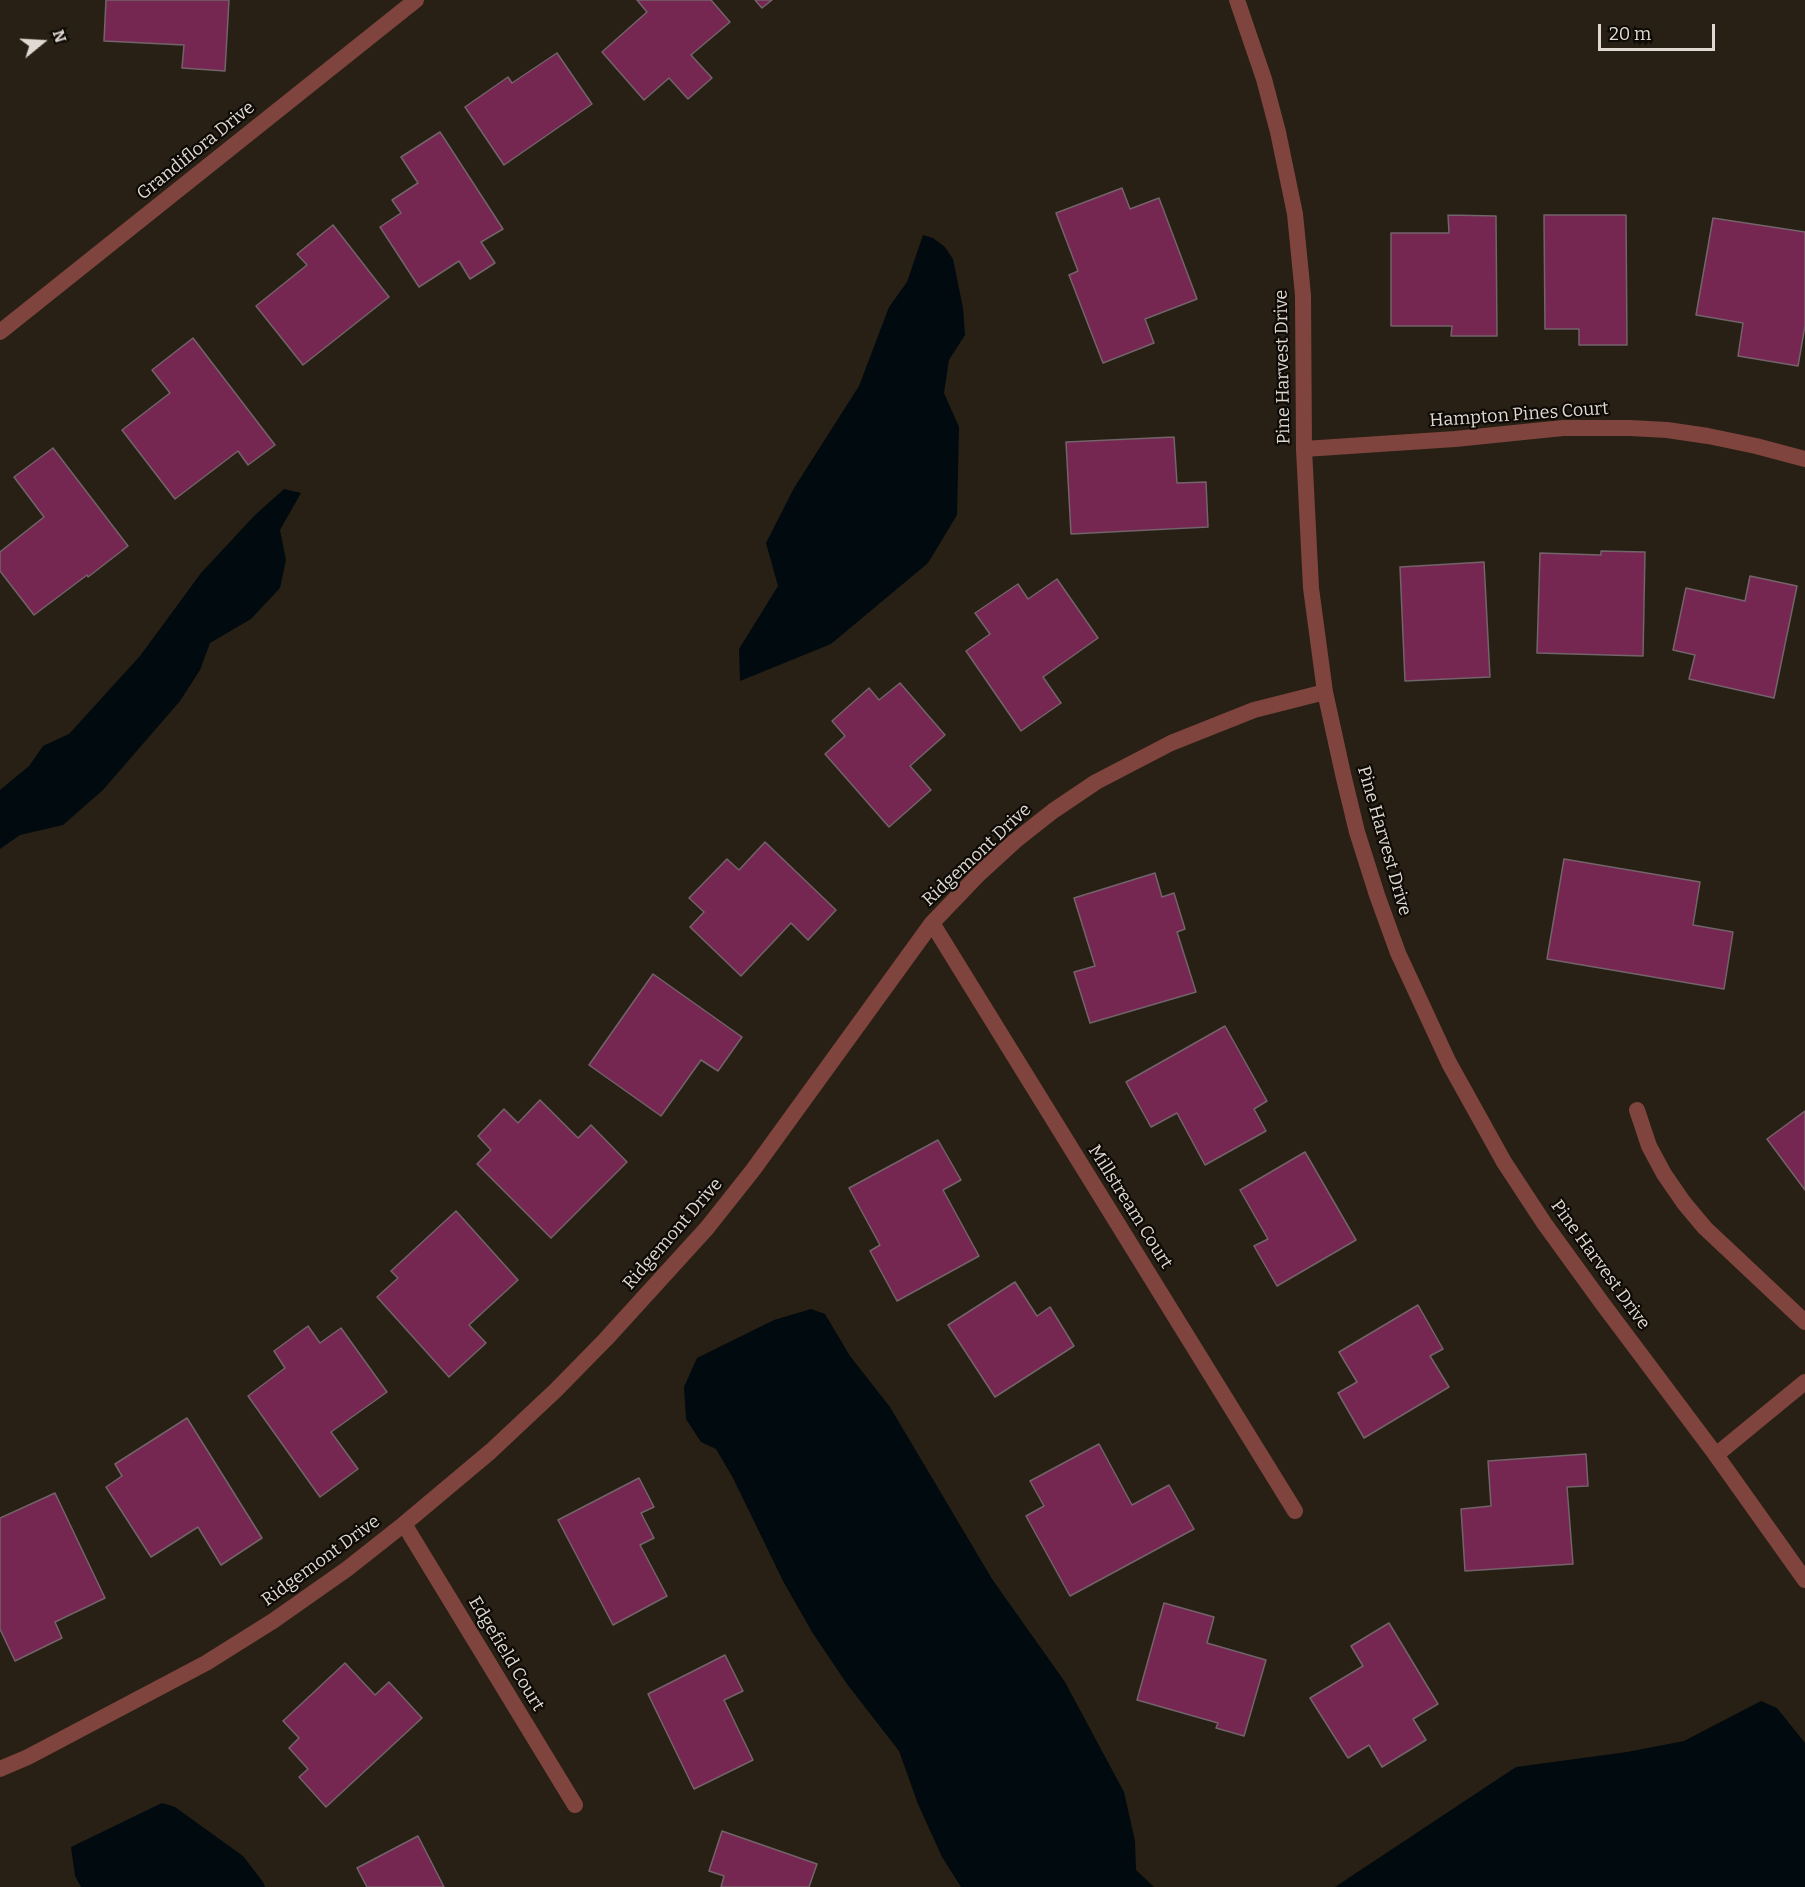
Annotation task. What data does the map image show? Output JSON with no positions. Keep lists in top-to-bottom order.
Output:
{
  "streets": {
    "street": [
      "Grandiflora Drive",
      "Pine Harvest Drive",
      "Hampton Pines Court",
      "Ridgemont Drive",
      "Millstream Court",
      "Edgefield Court"
    ]
  },
  "crossings": [
    ["Pine Harvest Drive", "Hampton Pines Court"],
    ["Pine Harvest Drive", "Ridgemont Drive"],
    ["Ridgemont Drive", "Millstream Court"],
    ["Ridgemont Drive", "Edgefield Court"]
  ],
  "scale_bar": "20 m",
  "north": "right"
}
